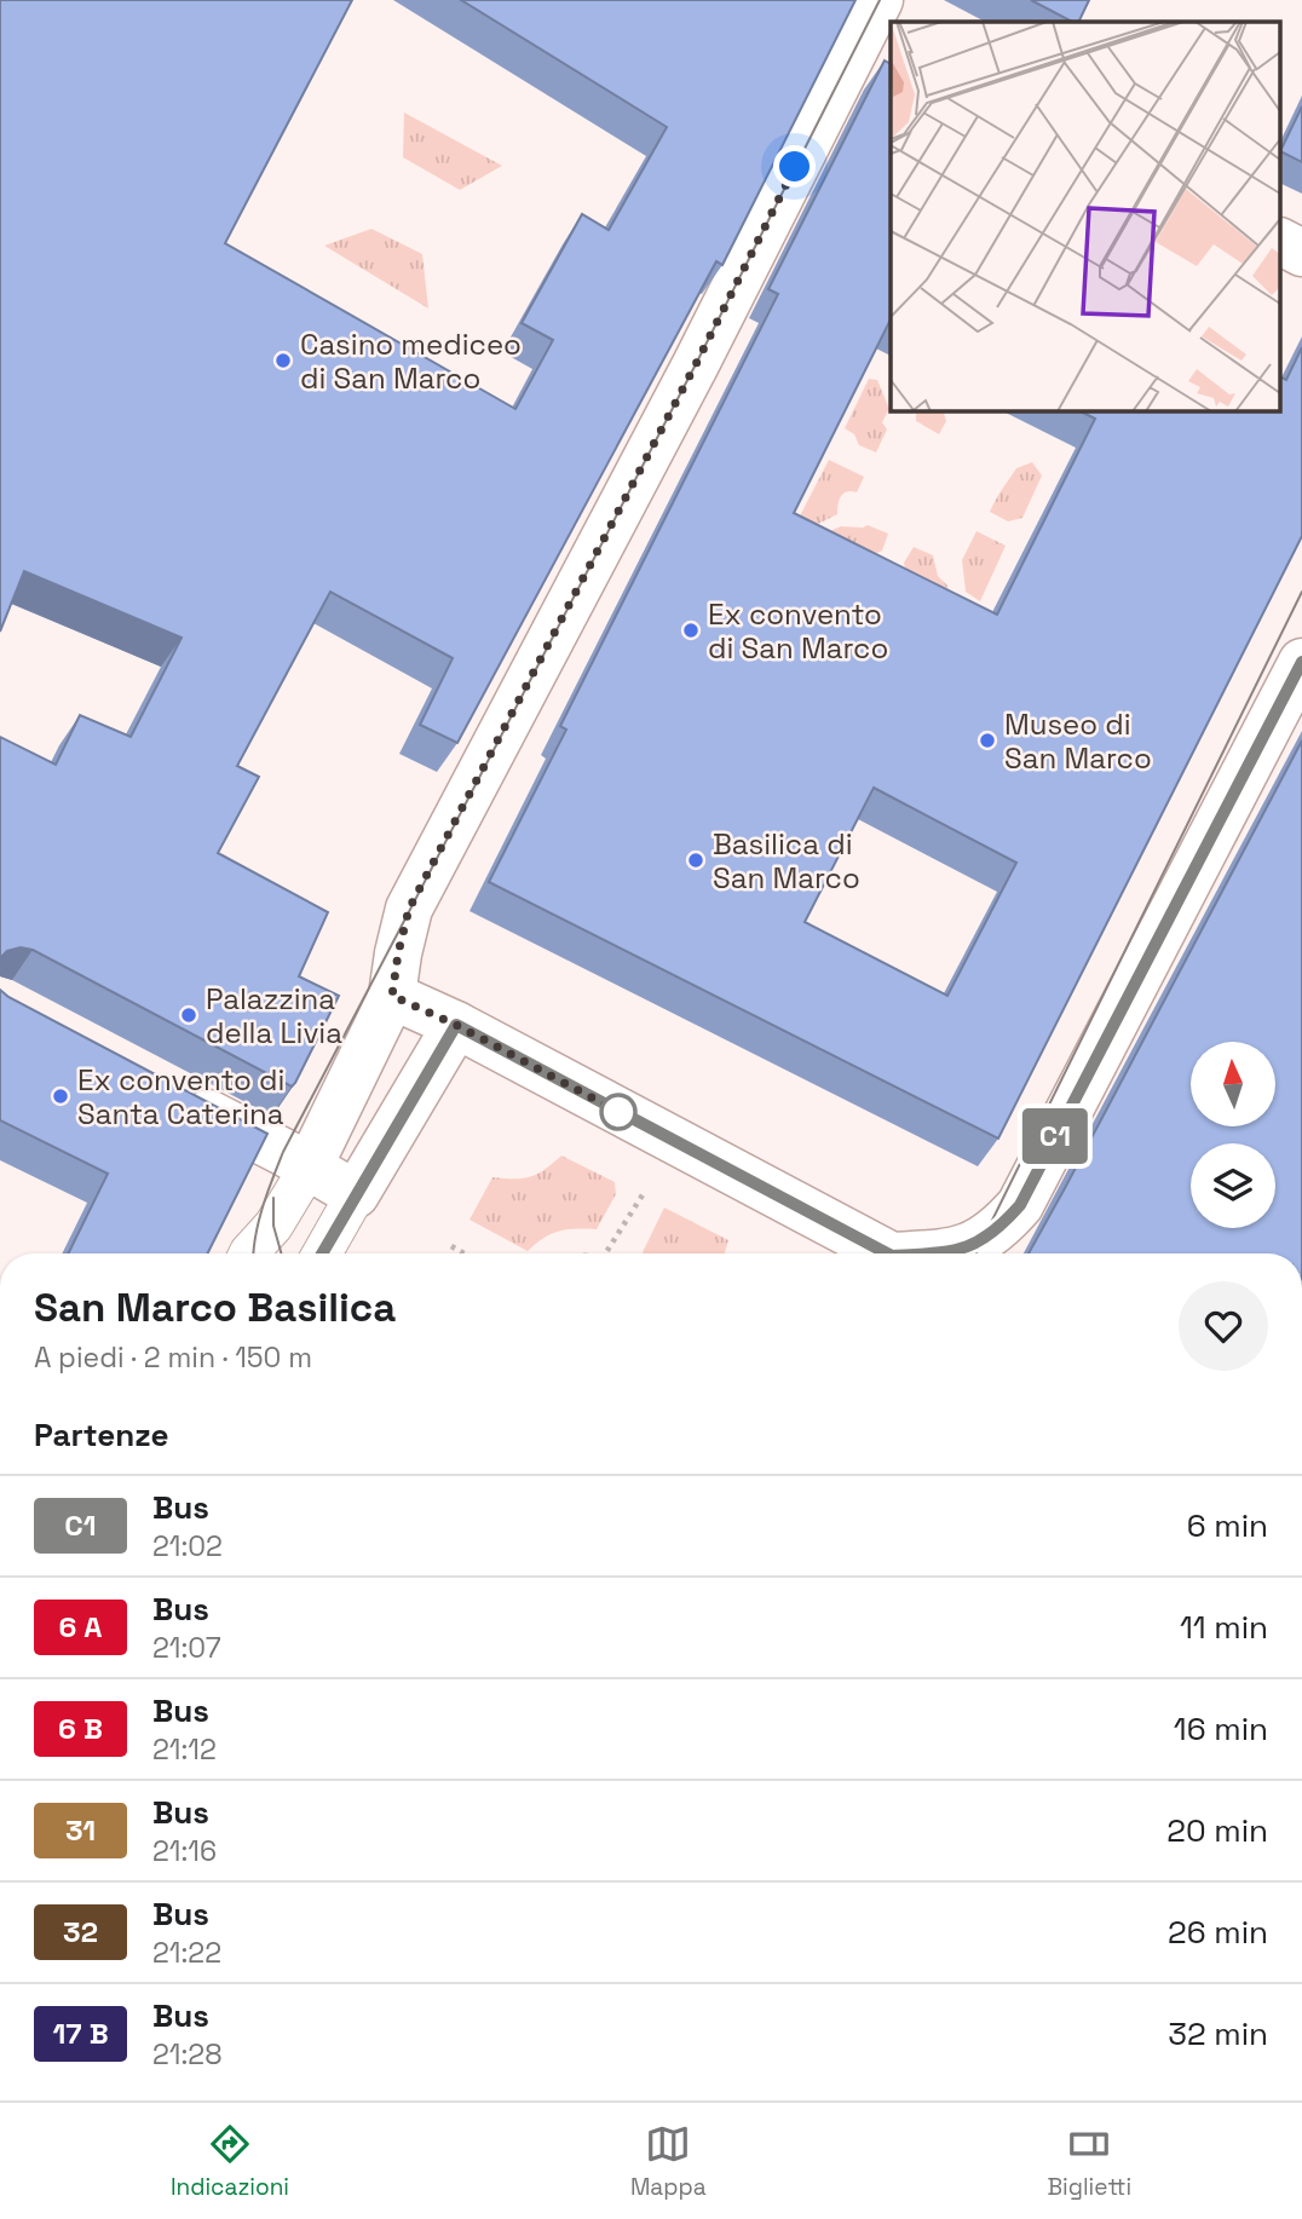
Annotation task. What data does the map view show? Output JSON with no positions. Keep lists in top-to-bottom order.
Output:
{
  "places": [
    "Casino mediceo di San Marco",
    "Ex convento di San Marco",
    "Museo di San Marco",
    "Basilica di San Marco",
    "Palazzina della Livia",
    "Ex convento di Santa Caterina"
  ],
  "lines": ["bus line C1"],
  "north": "top",
  "page": {
    "on_map": "C1",
    "heading": [
      ["San Marco Basilica", "A piedi · 2 min · 150 m"],
      "Partenze"
    ],
    "list": [
      {
        "mark": "C1",
        "name": "Bus",
        "note": "21:02",
        "value": "6 min"
      },
      {
        "mark": "6 A",
        "name": "Bus",
        "note": "21:07",
        "value": "11 min"
      },
      {
        "mark": "6 B",
        "name": "Bus",
        "note": "21:12",
        "value": "16 min"
      },
      {
        "mark": "31",
        "name": "Bus",
        "note": "21:16",
        "value": "20 min"
      },
      {
        "mark": "32",
        "name": "Bus",
        "note": "21:22",
        "value": "26 min"
      },
      {
        "mark": "17 B",
        "name": "Bus",
        "note": "21:28",
        "value": "32 min"
      }
    ],
    "tabs": ["Indicazioni", "Mappa", "Biglietti"]
  }
}
